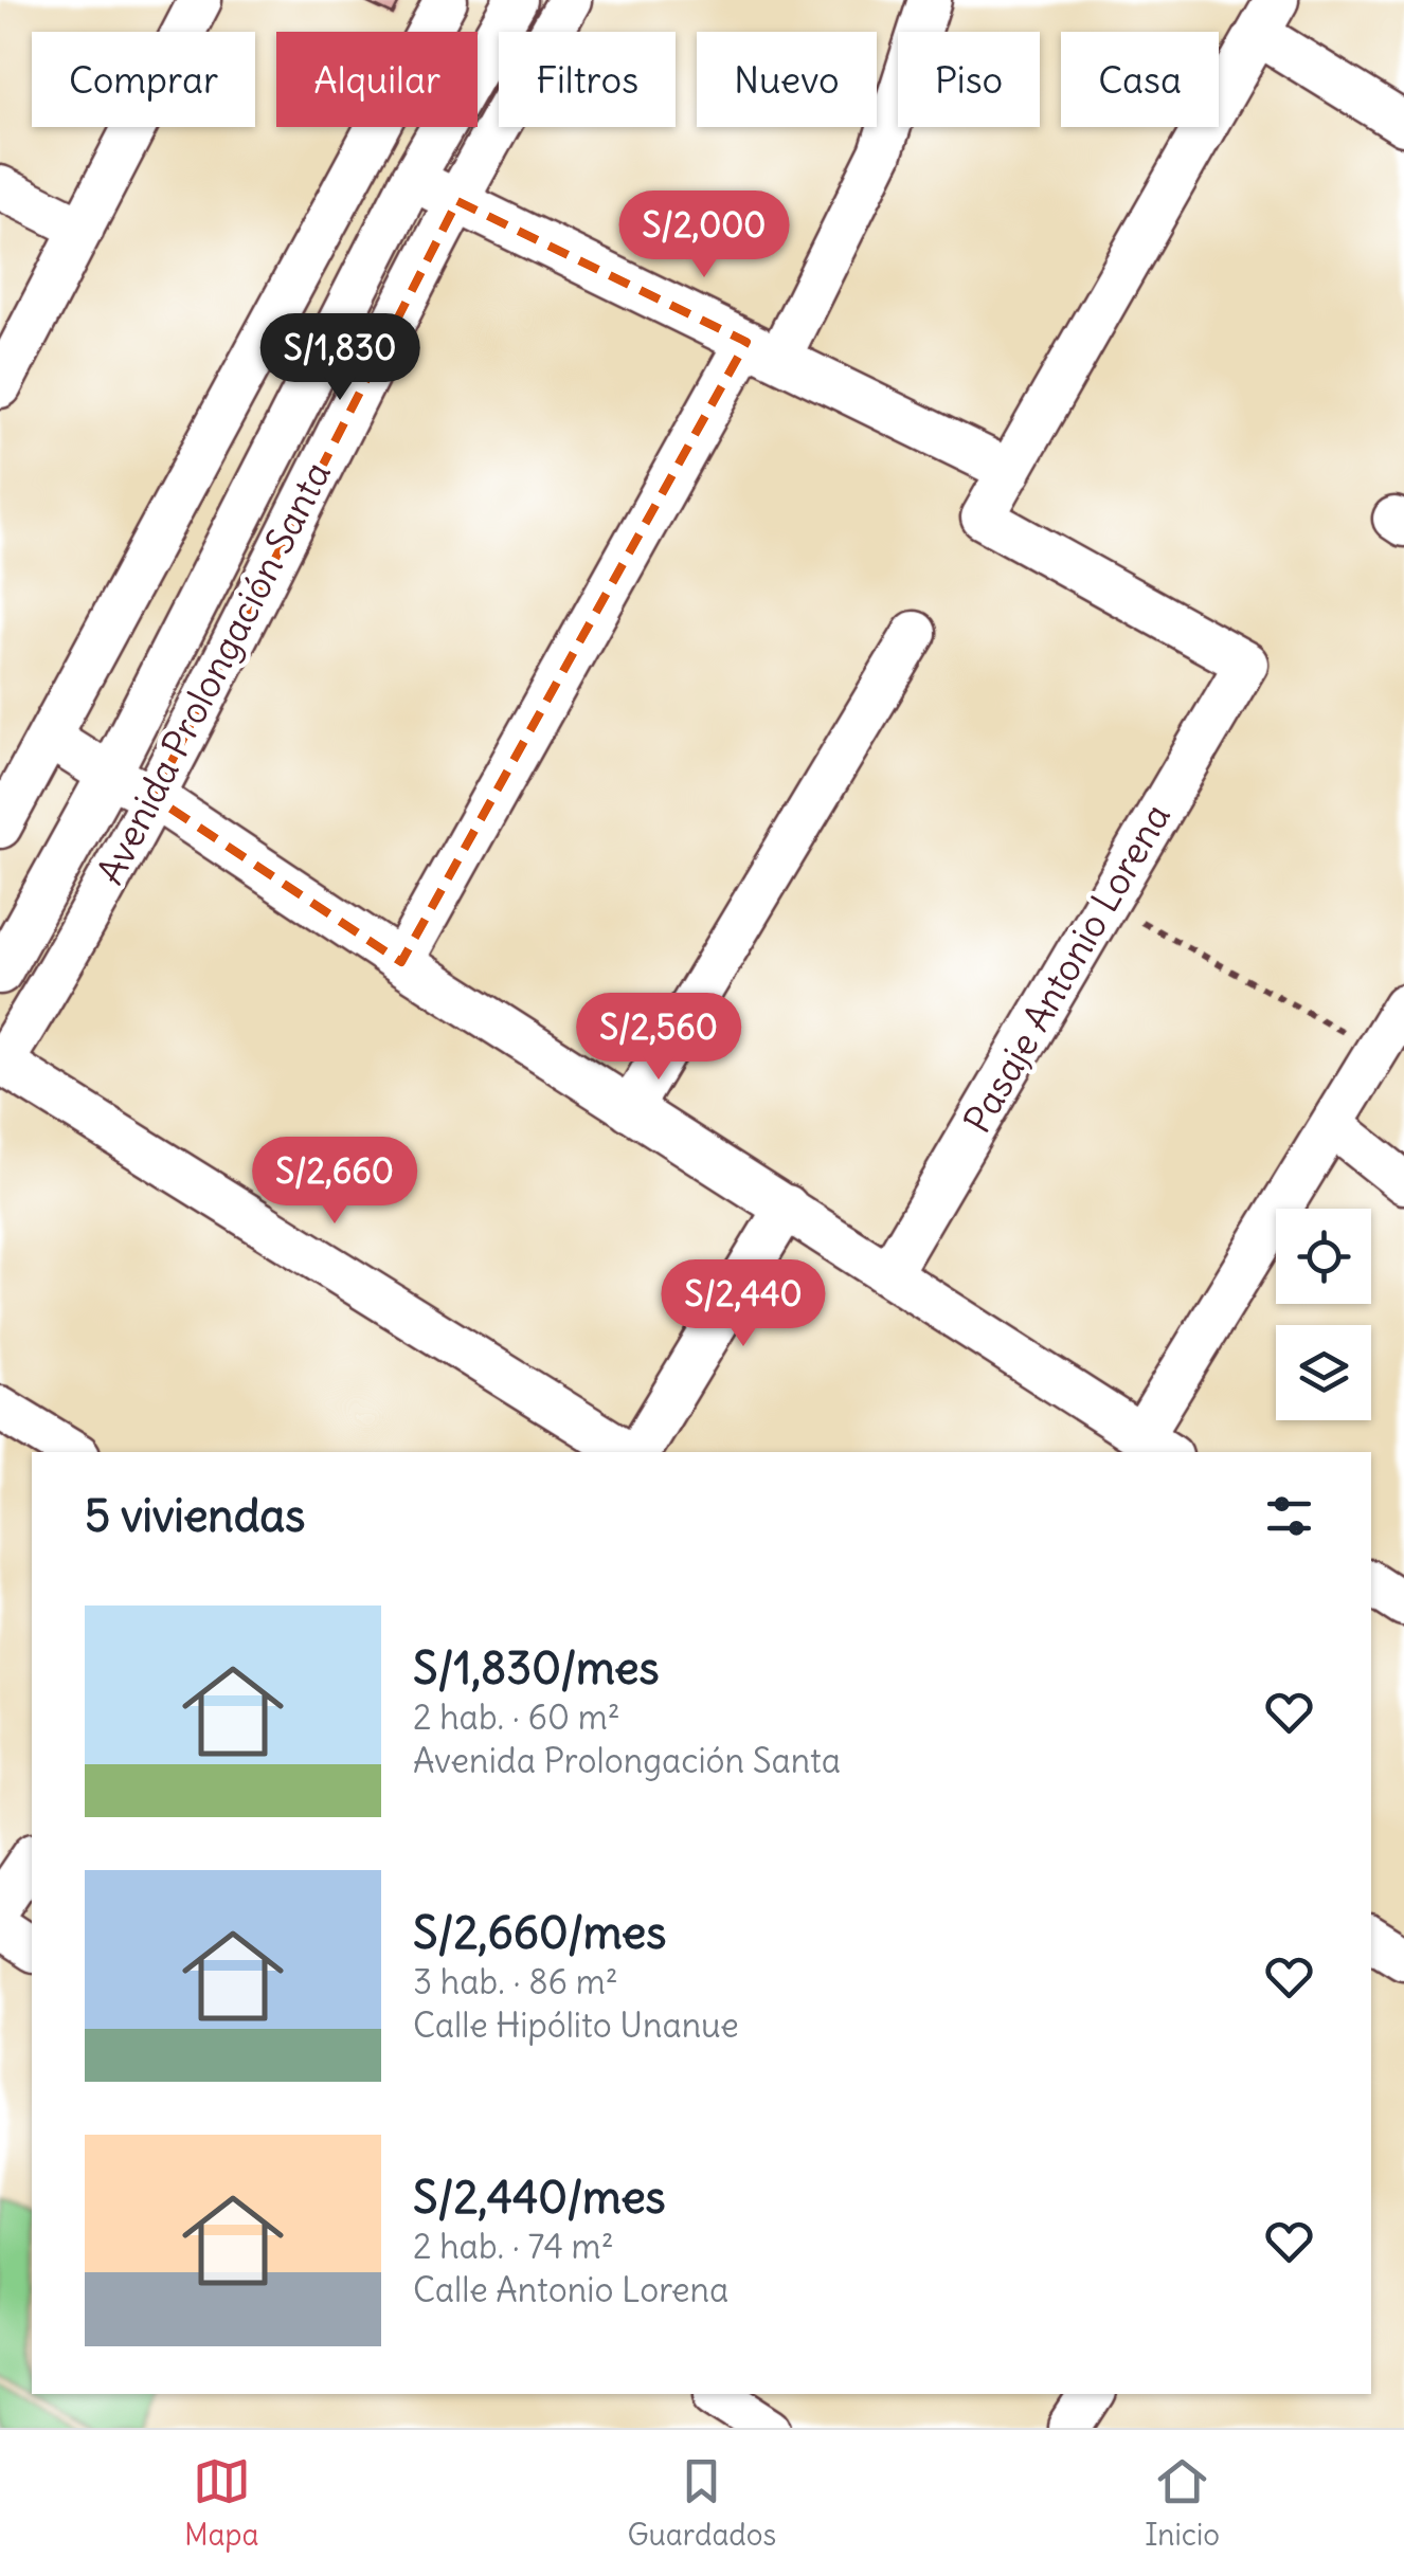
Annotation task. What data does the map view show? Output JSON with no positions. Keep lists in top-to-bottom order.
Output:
{
  "streets": {
    "street": ["Avenida Prolongación Santa", "Pasaje Antonio Lorena"]
  },
  "page": {
    "chip": [
      "Comprar",
      "Alquilar",
      "Filtros",
      "Nuevo",
      "Piso",
      "Casa"
    ],
    "price": [
      "S/2,000",
      "S/1,830",
      "S/2,560",
      "S/2,660",
      "S/2,440"
    ],
    "heading": "5 viviendas",
    "list": [
      {
        "name": "S/1,830/mes",
        "note": "2 hab. · 60 m² · Avenida Prolongación Santa"
      },
      {
        "name": "S/2,660/mes",
        "note": "3 hab. · 86 m² · Calle Hipólito Unanue"
      },
      {
        "name": "S/2,440/mes",
        "note": "2 hab. · 74 m² · Calle Antonio Lorena"
      }
    ],
    "tabs": ["Mapa", "Guardados", "Inicio"]
  }
}
